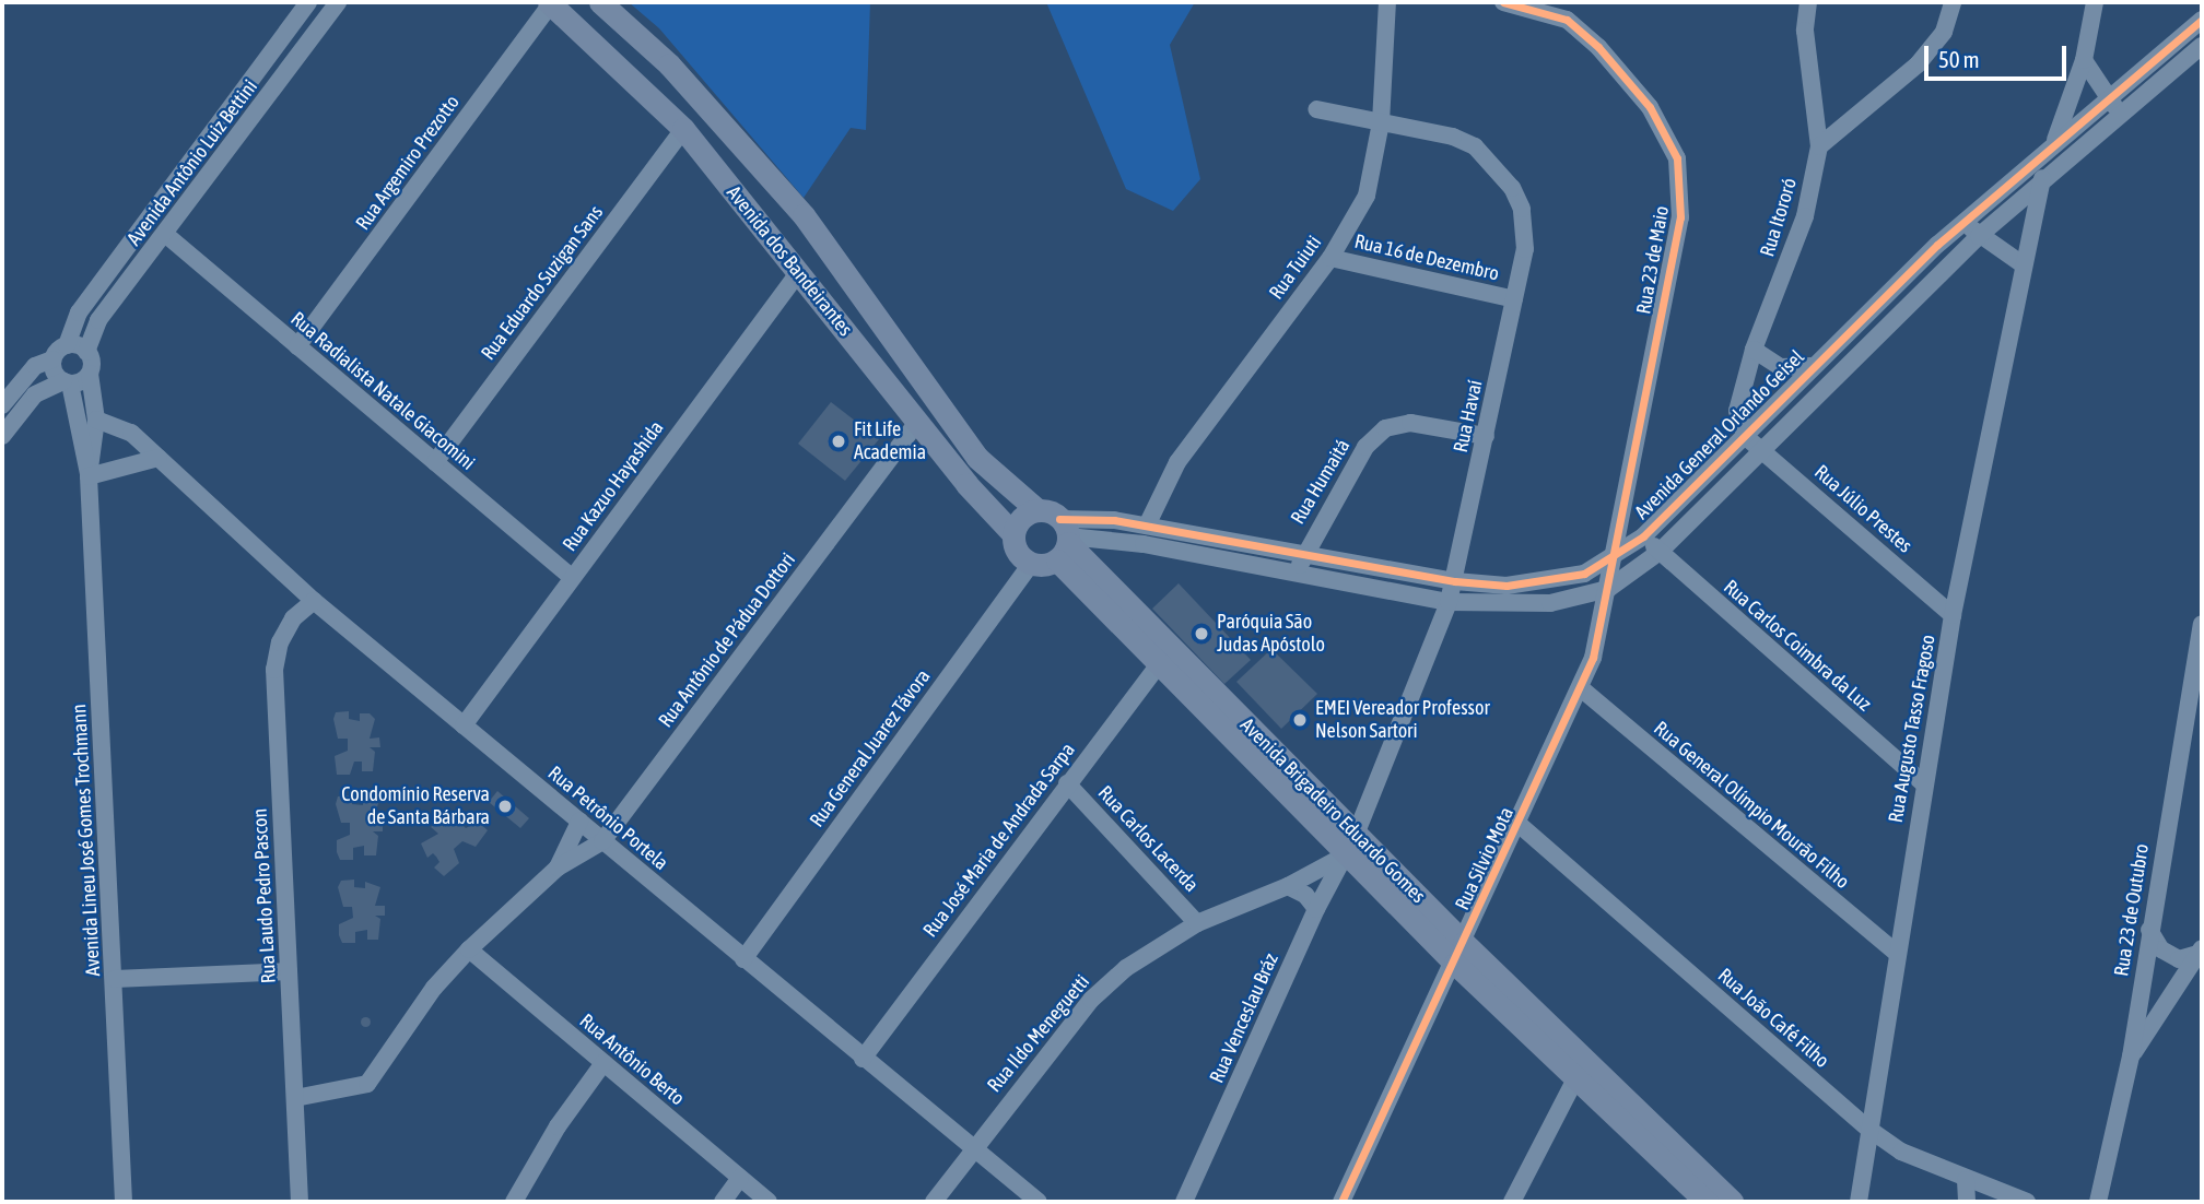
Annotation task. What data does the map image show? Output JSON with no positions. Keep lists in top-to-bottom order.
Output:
{
  "streets": {
    "main road": ["Avenida dos Bandeirantes", "Avenida Brigadeiro Eduardo Gomes"],
    "street": [
      "Avenida Antônio Luiz Bettini",
      "Rua Argemiro Prezotto",
      "Rua Itororó",
      "Rua 16 de Dezembro",
      "Rua 23 de Maio",
      "Rua Tuiuti",
      "Rua Eduardo Suzigan Sans",
      "Rua Radialista Natale Giacomini",
      "Rua Havaí",
      "Avenida General Orlando Geisel",
      "Rua Humaitá",
      "Rua Kazuo Hayashida",
      "Rua Júlio Prestes",
      "Rua Antônio de Pádua Dottori",
      "Rua Carlos Coimbra da Luz",
      "Rua Augusto Tasso Fragoso",
      "Rua General Juarez Távora",
      "Rua General Olímpio Mourão Filho",
      "Rua Petrônio Portela",
      "Rua Carlos Lacerda",
      "Avenida Lineu José Gomes Trochmann",
      "Rua José Maria de Andrada Sarpa",
      "Rua Silvio Mota",
      "Rua Laudo Pedro Pascon",
      "Rua 23 de Outubro",
      "Rua Venceslau Bráz",
      "Rua João Café Filho",
      "Rua Ildo Meneguetti",
      "Rua Antônio Berto"
    ]
  },
  "crossings": [
    ["Avenida Antônio Luiz Bettini", "Rua Radialista Natale Giacomini"],
    ["Avenida Antônio Luiz Bettini", "Avenida Lineu José Gomes Trochmann"],
    ["Rua Argemiro Prezotto", "Avenida dos Bandeirantes"],
    ["Rua Argemiro Prezotto", "Rua Radialista Natale Giacomini"],
    ["Rua Itororó", "Avenida General Orlando Geisel"],
    ["Rua Itororó", "Rua Júlio Prestes"],
    ["Rua 16 de Dezembro", "Rua Tuiuti"],
    ["Rua 16 de Dezembro", "Rua Havaí"],
    ["Rua 23 de Maio", "Avenida General Orlando Geisel"],
    ["Rua 23 de Maio", "Rua Silvio Mota"],
    ["Avenida dos Bandeirantes", "Rua Eduardo Suzigan Sans"],
    ["Avenida dos Bandeirantes", "Avenida General Orlando Geisel"],
    ["Avenida dos Bandeirantes", "Rua Kazuo Hayashida"],
    ["Avenida dos Bandeirantes", "Rua Antônio de Pádua Dottori"],
    ["Avenida dos Bandeirantes", "Rua General Juarez Távora"],
    ["Avenida dos Bandeirantes", "Avenida Brigadeiro Eduardo Gomes"],
    ["Rua Tuiuti", "Rua Havaí"],
    ["Rua Tuiuti", "Avenida General Orlando Geisel"],
    ["Rua Eduardo Suzigan Sans", "Rua Radialista Natale Giacomini"],
    ["Rua Radialista Natale Giacomini", "Rua Kazuo Hayashida"],
    ["Rua Havaí", "Avenida General Orlando Geisel"],
    ["Rua Havaí", "Rua Humaitá"],
    ["Rua Havaí", "Avenida Brigadeiro Eduardo Gomes"],
    ["Rua Havaí", "Rua Venceslau Bráz"],
    ["Rua Havaí", "Rua Ildo Meneguetti"],
    ["Avenida General Orlando Geisel", "Rua Humaitá"],
    ["Avenida General Orlando Geisel", "Rua Júlio Prestes"],
    ["Avenida General Orlando Geisel", "Rua Carlos Coimbra da Luz"],
    ["Avenida General Orlando Geisel", "Rua Augusto Tasso Fragoso"],
    ["Avenida General Orlando Geisel", "Avenida Brigadeiro Eduardo Gomes"],
    ["Avenida General Orlando Geisel", "Rua Silvio Mota"],
    ["Rua Kazuo Hayashida", "Rua Petrônio Portela"],
    ["Rua Júlio Prestes", "Rua Augusto Tasso Fragoso"],
    ["Rua Antônio de Pádua Dottori", "Rua Petrônio Portela"],
    ["Rua Antônio de Pádua Dottori", "Rua Laudo Pedro Pascon"],
    ["Rua Antônio de Pádua Dottori", "Rua Antônio Berto"],
    ["Rua Carlos Coimbra da Luz", "Rua Augusto Tasso Fragoso"],
    ["Rua Augusto Tasso Fragoso", "Rua General Olímpio Mourão Filho"],
    ["Rua Augusto Tasso Fragoso", "Rua João Café Filho"],
    ["Rua General Juarez Távora", "Rua Petrônio Portela"],
    ["Rua General Olímpio Mourão Filho", "Rua Silvio Mota"],
    ["Avenida Brigadeiro Eduardo Gomes", "Rua José Maria de Andrada Sarpa"],
    ["Avenida Brigadeiro Eduardo Gomes", "Rua Silvio Mota"],
    ["Avenida Brigadeiro Eduardo Gomes", "Rua Venceslau Bráz"],
    ["Avenida Brigadeiro Eduardo Gomes", "Rua Ildo Meneguetti"],
    ["Rua Petrônio Portela", "Avenida Lineu José Gomes Trochmann"],
    ["Rua Petrônio Portela", "Rua José Maria de Andrada Sarpa"],
    ["Rua Petrônio Portela", "Rua Laudo Pedro Pascon"],
    ["Rua Petrônio Portela", "Rua Ildo Meneguetti"],
    ["Rua Carlos Lacerda", "Rua José Maria de Andrada Sarpa"],
    ["Rua Carlos Lacerda", "Rua Ildo Meneguetti"],
    ["Rua Silvio Mota", "Rua João Café Filho"],
    ["Rua Venceslau Bráz", "Rua Ildo Meneguetti"]
  ],
  "places": [
    "Fit Life Academia",
    "Paróquia São Judas Apóstolo",
    "EMEI Vereador Professor Nelson Sartori",
    "Condomínio Reserva de Santa Bárbara"
  ],
  "scale_bar": "50 m"
}
